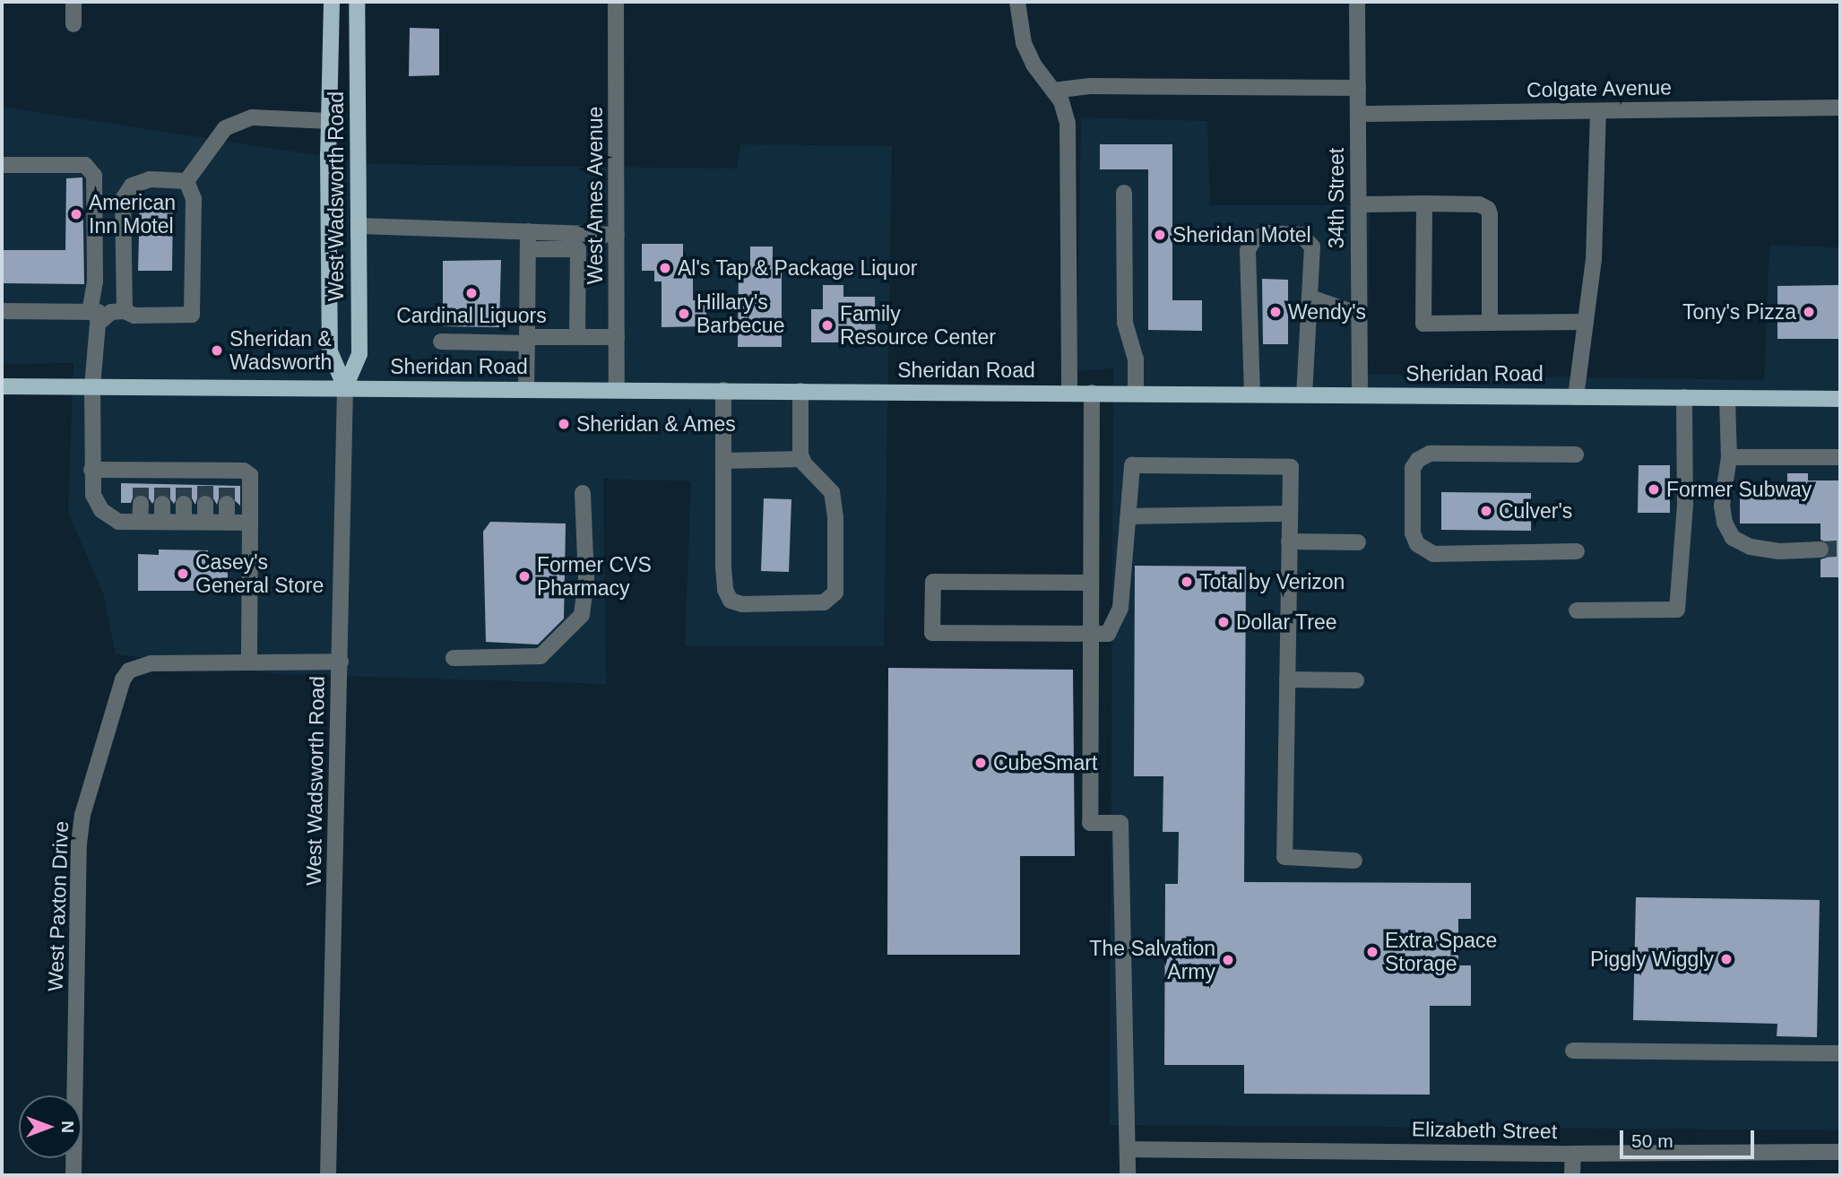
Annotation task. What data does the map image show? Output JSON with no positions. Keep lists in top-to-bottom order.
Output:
{
  "streets": {
    "main road": ["West Wadsworth Road", "Sheridan Road"],
    "street": [
      "Colgate Avenue",
      "West Ames Avenue",
      "34th Street",
      "West Paxton Drive",
      "Elizabeth Street"
    ]
  },
  "crossings": [
    ["Colgate Avenue", "34th Street"],
    ["West Ames Avenue", "Sheridan Road"],
    ["West Wadsworth Road", "Sheridan Road"],
    ["West Wadsworth Road", "West Paxton Drive"],
    ["34th Street", "Sheridan Road"]
  ],
  "places": [
    "American Inn Motel",
    "Sheridan Motel",
    "Al's Tap & Package Liquor",
    "Cardinal Liquors",
    "Wendy's",
    "Tony's Pizza",
    "Hillary's Barbecue",
    "Family Resource Center",
    "Sheridan & Wadsworth",
    "Sheridan & Ames",
    "Former Subway",
    "Culver's",
    "Casey's General Store",
    "Former CVS Pharmacy",
    "Total by Verizon",
    "Dollar Tree",
    "CubeSmart",
    "Extra Space Storage",
    "Piggly Wiggly",
    "The Salvation Army"
  ],
  "scale_bar": "50 m",
  "north": "right"
}
